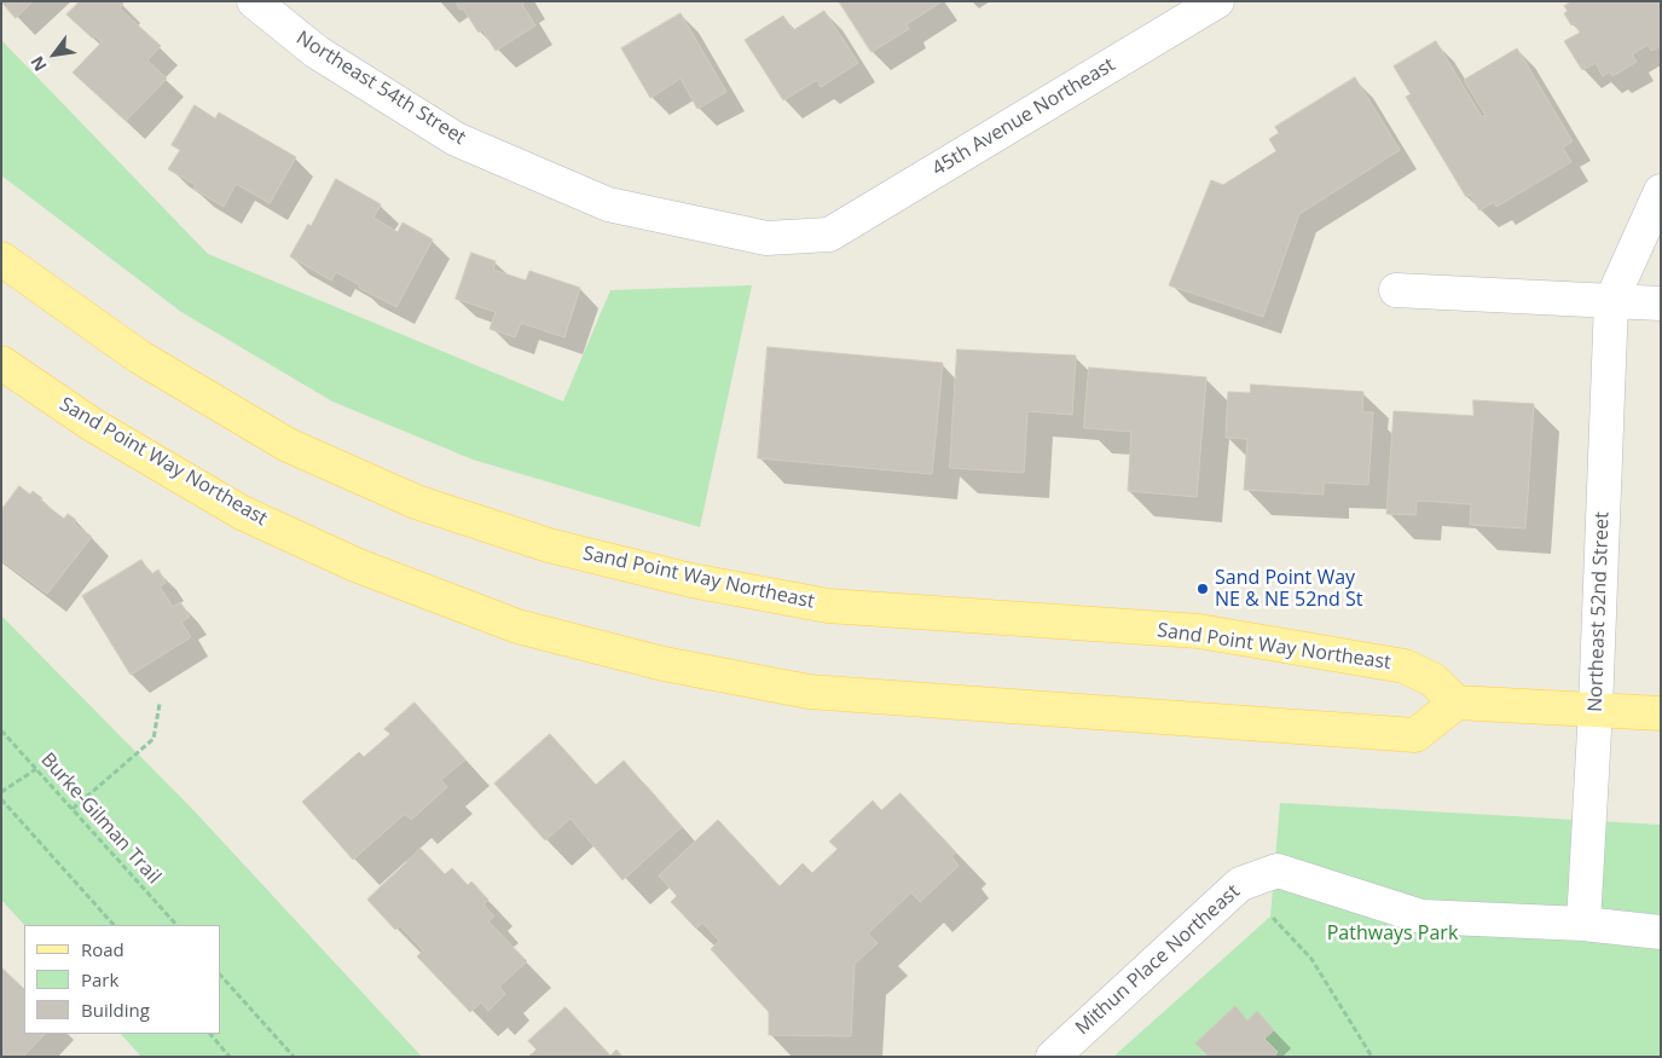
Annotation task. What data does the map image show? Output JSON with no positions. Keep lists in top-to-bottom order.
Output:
{
  "streets": {
    "main road": ["Sand Point Way Northeast"],
    "street": [
      "Northeast 54th Street",
      "45th Avenue Northeast",
      "Northeast 52nd Street",
      "Mithun Place Northeast"
    ],
    "path": ["Burke-Gilman Trail"]
  },
  "crossings": [
    ["Northeast 54th Street", "45th Avenue Northeast"],
    ["Northeast 52nd Street", "Mithun Place Northeast"]
  ],
  "parks": ["Pathways Park"],
  "places": ["Sand Point Way NE & NE 52nd St"],
  "legend": ["Road", "Park", "Building"],
  "north": "bottom left"
}
